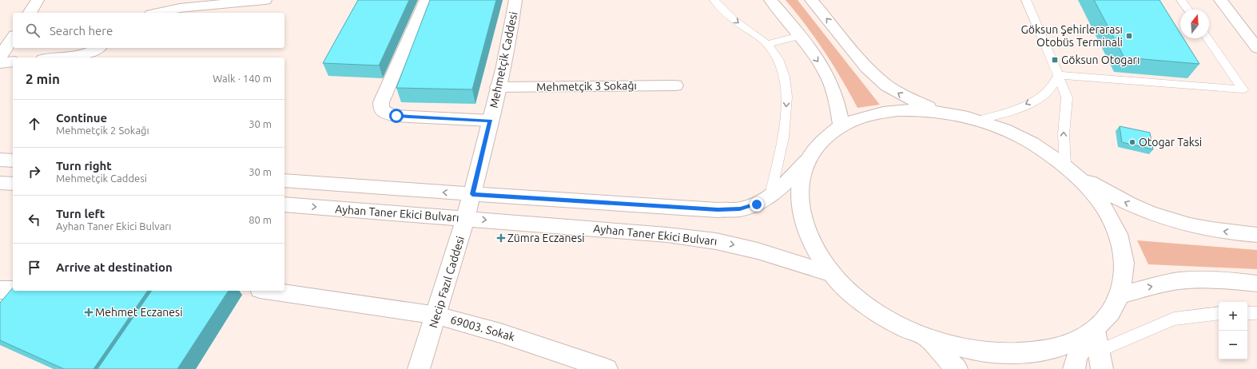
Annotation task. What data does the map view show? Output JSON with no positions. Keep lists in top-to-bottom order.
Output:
{
  "streets": {
    "main road": [
      "Mehmetçik Caddesi",
      "Mehmetçik 3 Sokağı",
      "Ayhan Taner Ekici Bulvarı",
      "Necip Fazıl Caddesi",
      "69003. Sokak"
    ]
  },
  "crossings": [
    ["Mehmetçik Caddesi", "Mehmetçik 3 Sokağı"],
    ["Mehmetçik Caddesi", "Necip Fazıl Caddesi"],
    ["Ayhan Taner Ekici Bulvarı", "Necip Fazıl Caddesi"],
    ["Necip Fazıl Caddesi", "69003. Sokak"]
  ],
  "places": {
    "transit": ["Göksun Şehirlerarası Otobüs Terminali", "Göksun Otogarı"],
    "other": ["Otogar Taksi"],
    "health": ["Zümra Eczanesi", "Mehmet Eczanesi"]
  },
  "north": "top",
  "page": {
    "search": "Search here",
    "heading": ["2 min", "Walk · 140 m"],
    "list": [
      ["Continue", "Mehmetçik 2 Sokağı", "30 m"],
      ["Turn right", "Mehmetçik Caddesi", "30 m"],
      ["Turn left", "Ayhan Taner Ekici Bulvarı", "80 m"],
      "Arrive at destination"
    ],
    "map_buttons": ["+", "−"]
  }
}
